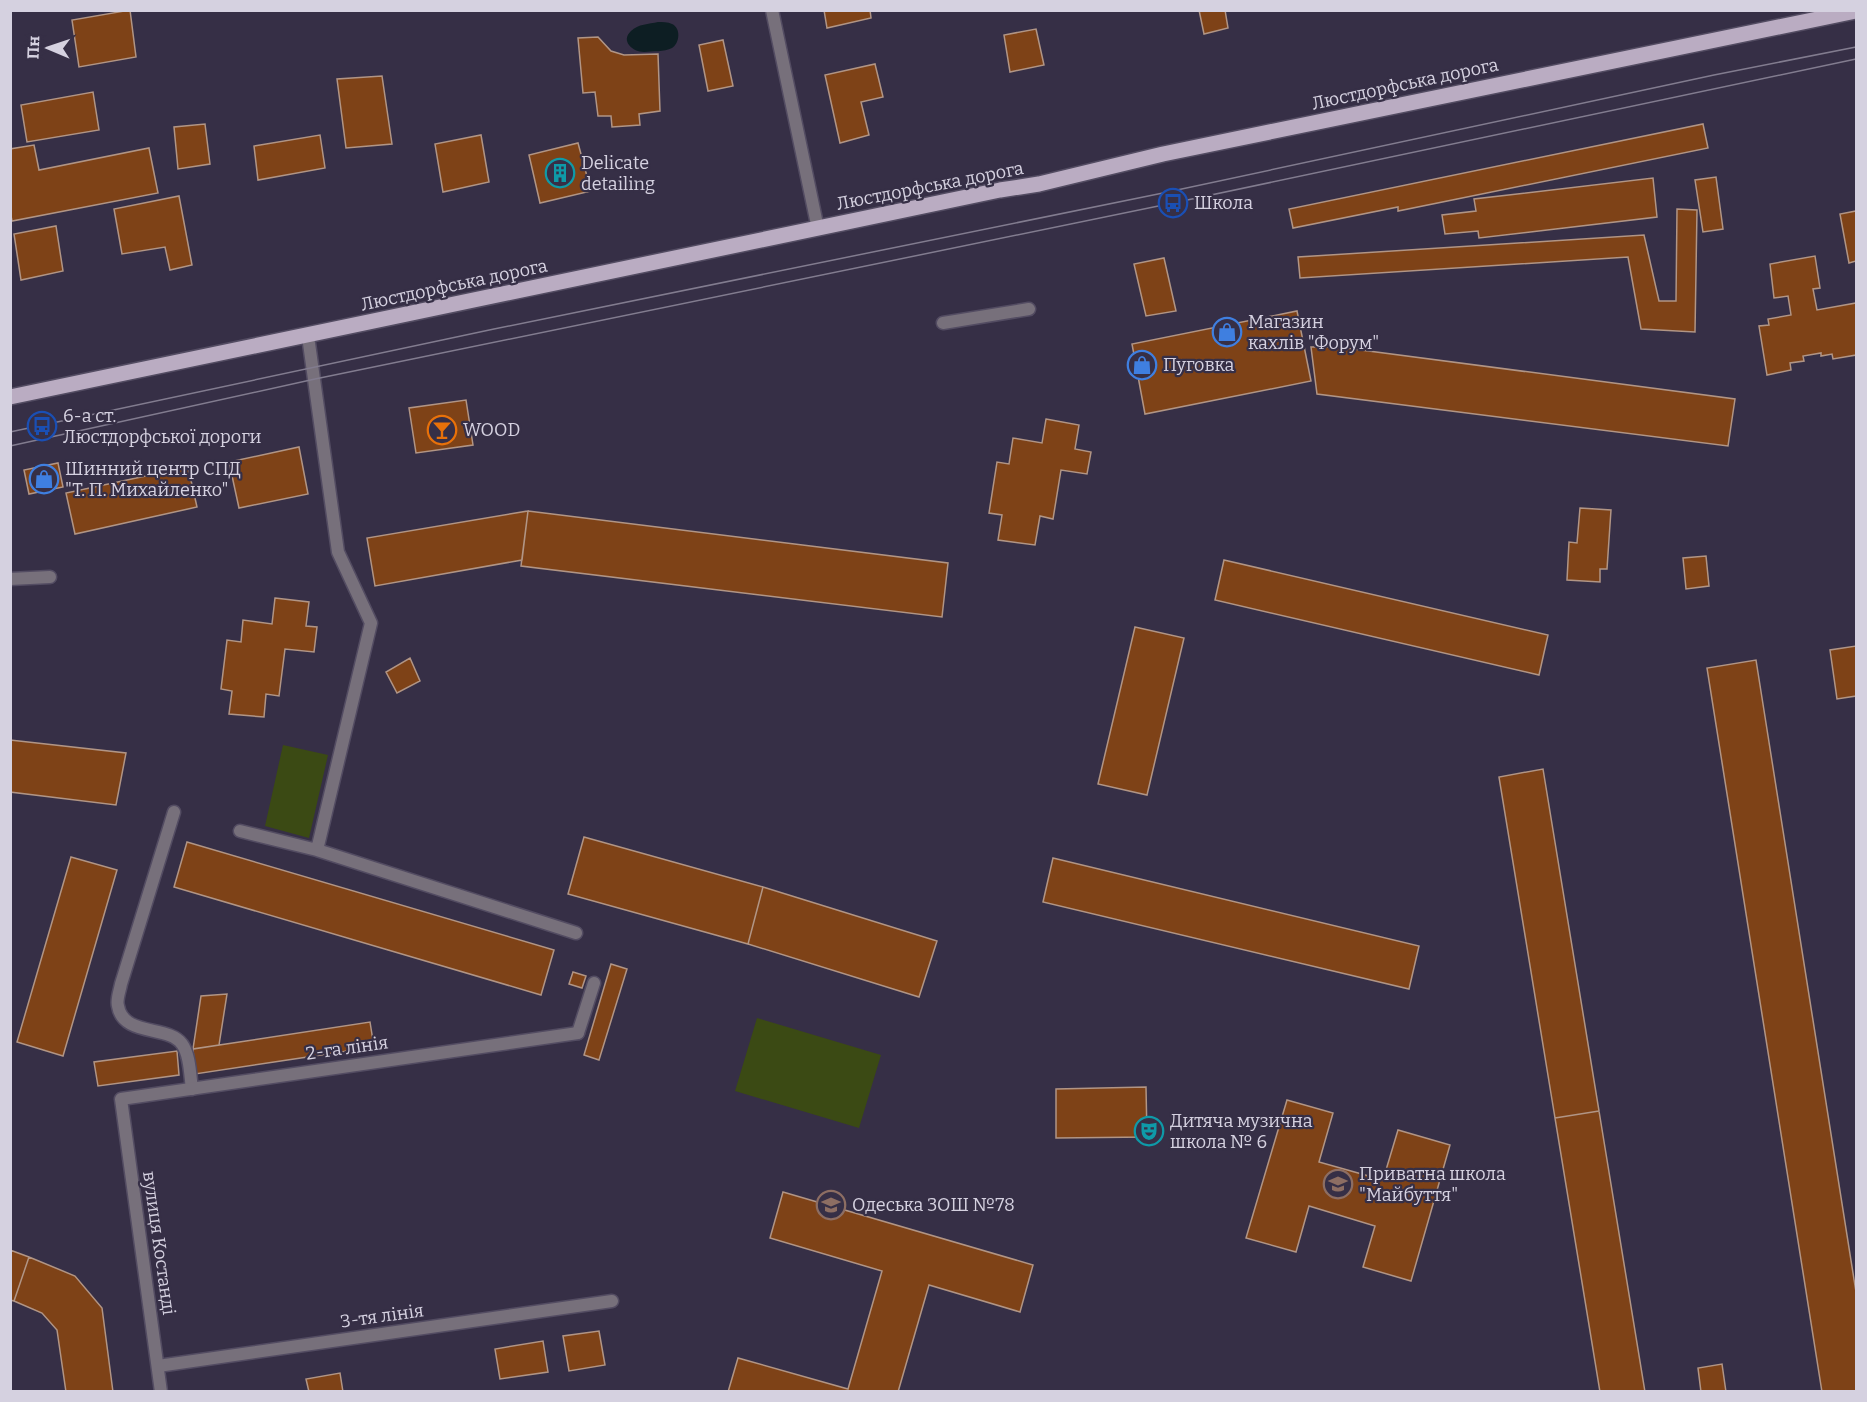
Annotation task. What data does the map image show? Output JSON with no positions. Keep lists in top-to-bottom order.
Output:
{
  "streets": {
    "main road": ["Люстдорфська дорога"],
    "street": ["2-га лінія", "вулиця Костанді", "3-тя лінія"]
  },
  "crossings": [
    ["2-га лінія", "вулиця Костанді"],
    ["вулиця Костанді", "3-тя лінія"]
  ],
  "places": {
    "building": ["Delicate detailing"],
    "bus stop": ["Школа", "6-а ст. Люстдорфської дороги"],
    "shop": ["Магазин кахлів \"Форум\"", "Пуговка", "Шинний центр СПД \"Т. П. Михайленко\""],
    "bar": ["WOOD"],
    "theatre": ["Дитяча музична школа № 6"],
    "school or university": ["Приватна школа \"Майбуття\"", "Одеська ЗОШ №78"]
  },
  "north": "left"
}
